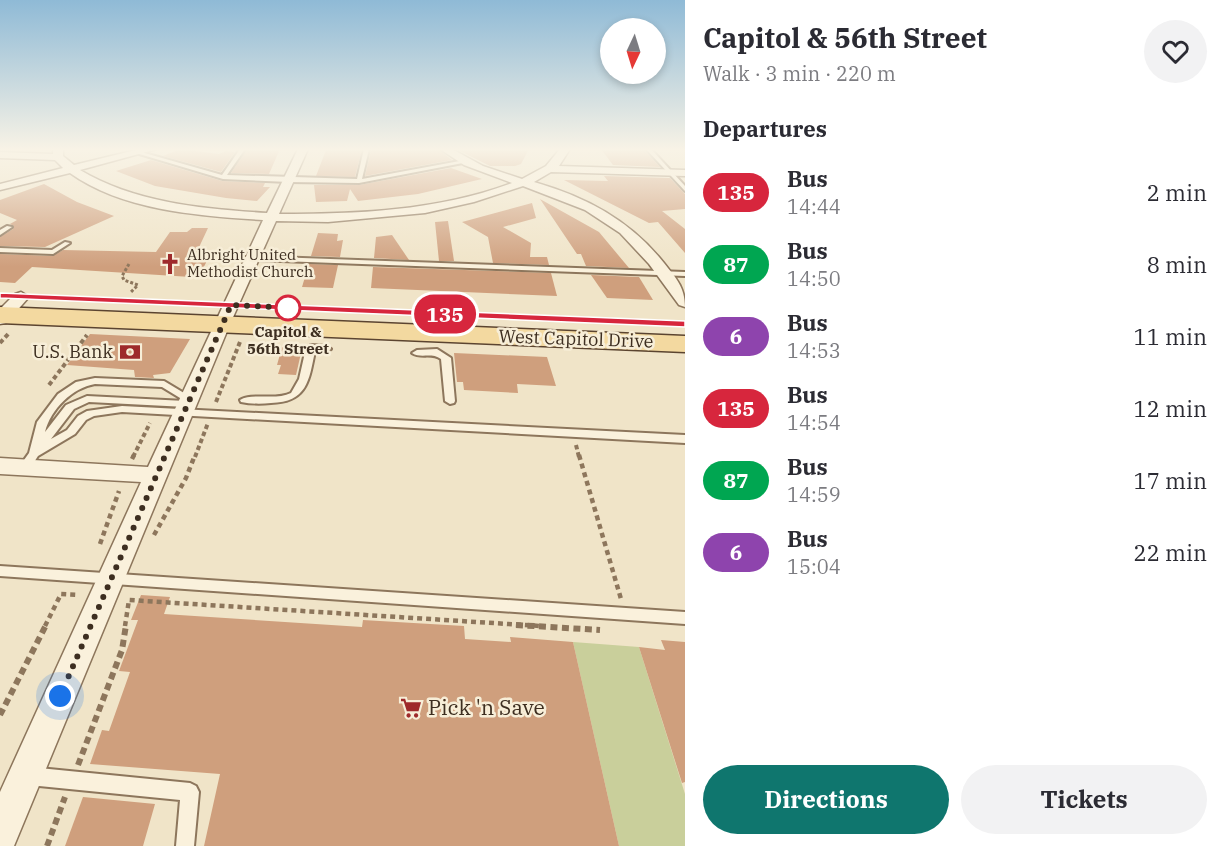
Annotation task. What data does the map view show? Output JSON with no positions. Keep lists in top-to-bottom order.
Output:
{
  "streets": {
    "main road": ["West Capitol Drive"]
  },
  "places": {
    "church": ["Albright United Methodist Church"],
    "other": ["Capitol & 56th Street"],
    "bank": ["U.S. Bank"],
    "supermarket": ["Pick 'n Save"]
  },
  "lines": ["bus line 135"],
  "north": "bottom",
  "page": {
    "on_map": "135",
    "heading": [
      ["Capitol & 56th Street", "Walk · 3 min · 220 m"],
      "Departures"
    ],
    "list": [
      {
        "mark": "135",
        "name": "Bus",
        "note": "14:44",
        "value": "2 min"
      },
      {
        "mark": "87",
        "name": "Bus",
        "note": "14:50",
        "value": "8 min"
      },
      {
        "mark": "6",
        "name": "Bus",
        "note": "14:53",
        "value": "11 min"
      },
      {
        "mark": "135",
        "name": "Bus",
        "note": "14:54",
        "value": "12 min"
      },
      {
        "mark": "87",
        "name": "Bus",
        "note": "14:59",
        "value": "17 min"
      },
      {
        "mark": "6",
        "name": "Bus",
        "note": "15:04",
        "value": "22 min"
      }
    ],
    "buttons": ["Directions", "Tickets"]
  }
}
